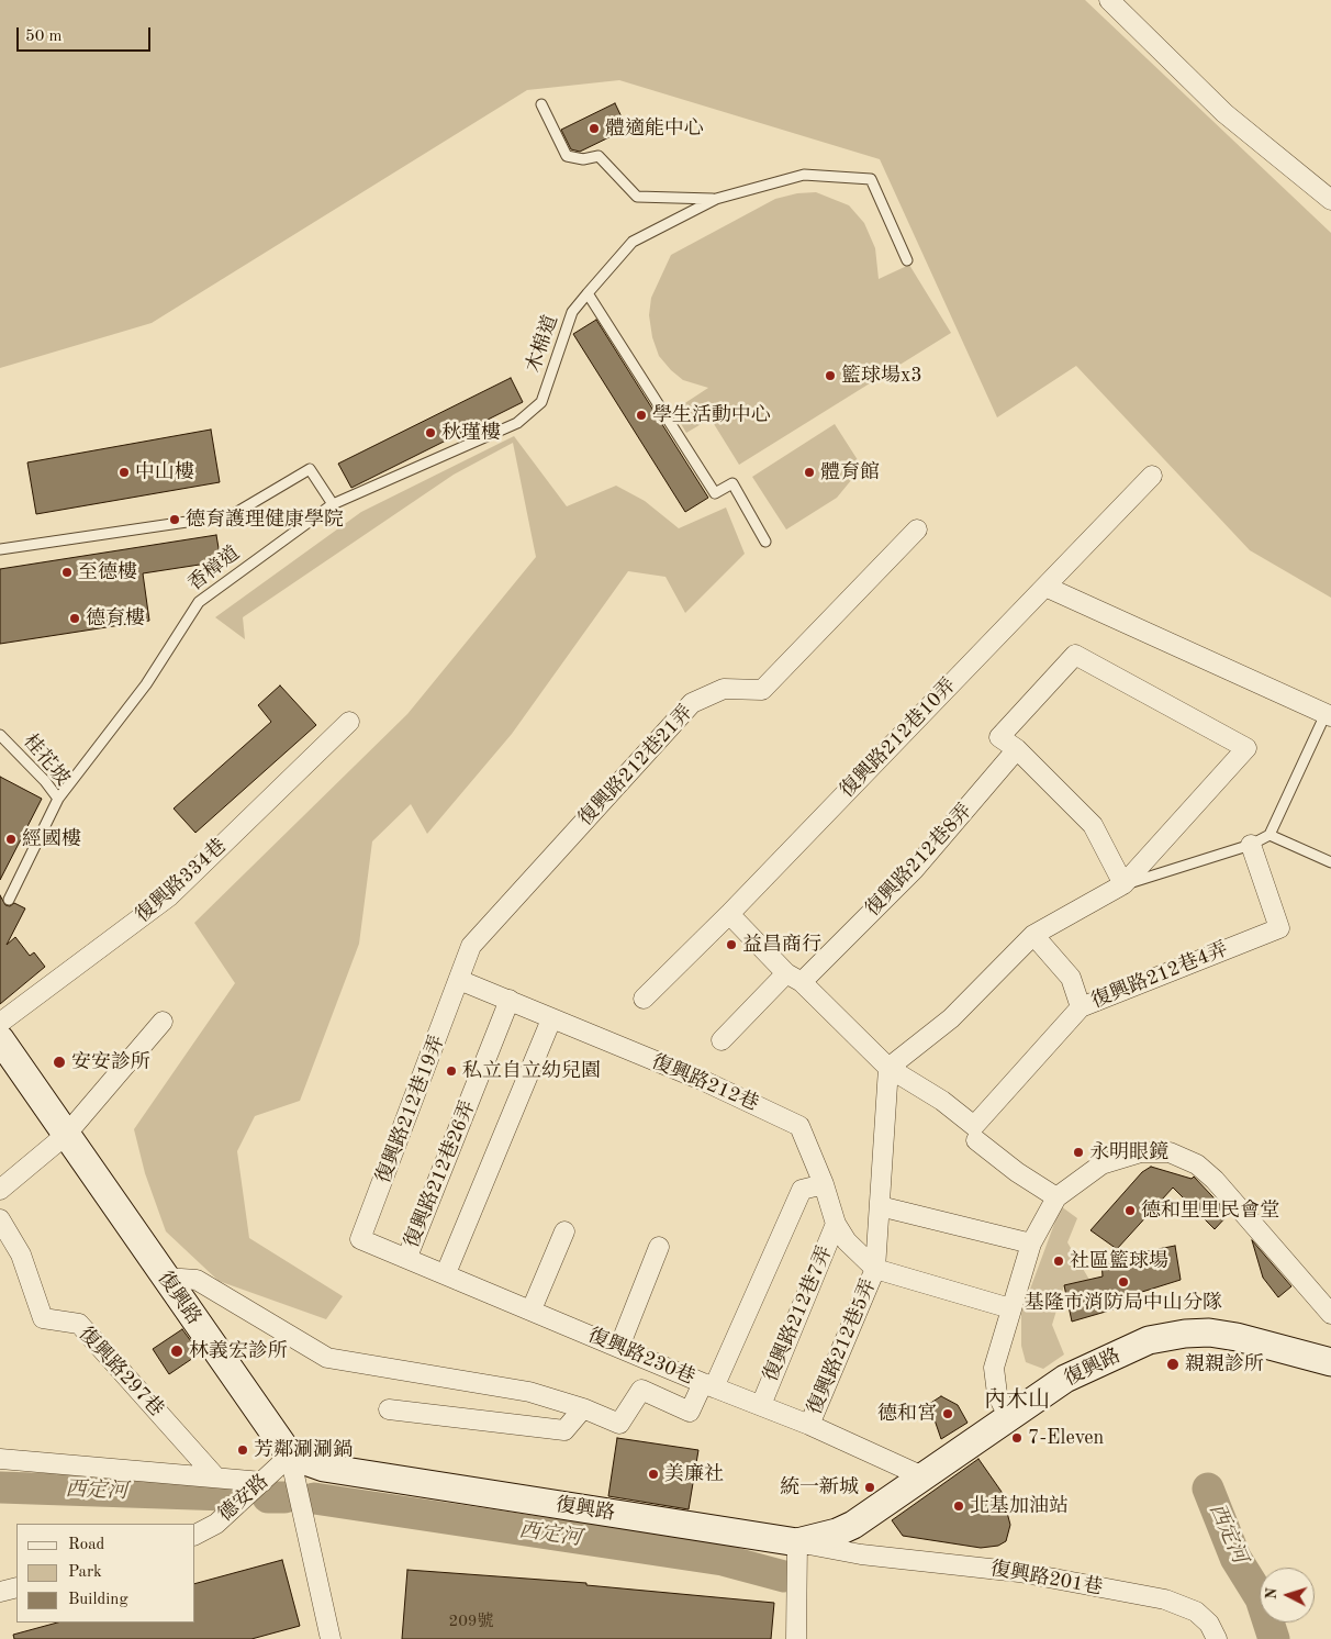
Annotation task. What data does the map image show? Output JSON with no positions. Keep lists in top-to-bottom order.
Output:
{
  "streets": {
    "street": [
      "復興路212巷10弄",
      "復興路212巷21弄",
      "復興路212巷8弄",
      "復興路334巷",
      "復興路212巷4弄",
      "復興路212巷",
      "復興路212巷19弄",
      "復興路212巷26弄",
      "復興路",
      "復興路212巷7弄",
      "復興路212巷5弄",
      "復興路230巷",
      "復興路297巷",
      "德安路",
      "復興路201巷"
    ],
    "lane": ["木棉道", "香樟道", "桂花坡"]
  },
  "crossings": [
    ["木棉道", "香樟道"],
    ["香樟道", "桂花坡"],
    ["復興路212巷21弄", "復興路212巷"],
    ["復興路212巷21弄", "復興路212巷19弄"],
    ["復興路212巷", "復興路212巷19弄"],
    ["復興路212巷", "復興路212巷26弄"],
    ["復興路212巷", "復興路212巷7弄"],
    ["復興路212巷", "復興路212巷5弄"],
    ["復興路212巷19弄", "復興路230巷"],
    ["復興路212巷26弄", "復興路230巷"],
    ["復興路", "復興路230巷"],
    ["復興路", "德安路"],
    ["復興路", "復興路201巷"],
    ["復興路212巷7弄", "復興路230巷"],
    ["復興路212巷5弄", "復興路230巷"]
  ],
  "districts": ["內木山"],
  "water": ["西定河"],
  "places": [
    "體適能中心",
    "籃球場x3",
    "學生活動中心",
    "秋瑾樓",
    "中山樓",
    "體育館",
    "德育護理健康學院",
    "至德樓",
    "德育樓",
    "經國樓",
    "益昌商行",
    "安安診所",
    "私立自立幼兒園",
    "永明眼鏡",
    "德和里里民會堂",
    "社區籃球場",
    "基隆市消防局中山分隊",
    "林義宏診所",
    "親親診所",
    "德和宮",
    "7-Eleven",
    "芳鄰涮涮鍋",
    "美廉社",
    "統一新城",
    "北基加油站"
  ],
  "house_numbers": ["209號"],
  "legend": ["Road", "Park", "Building"],
  "scale_bar": "50 m",
  "north": "left"
}
